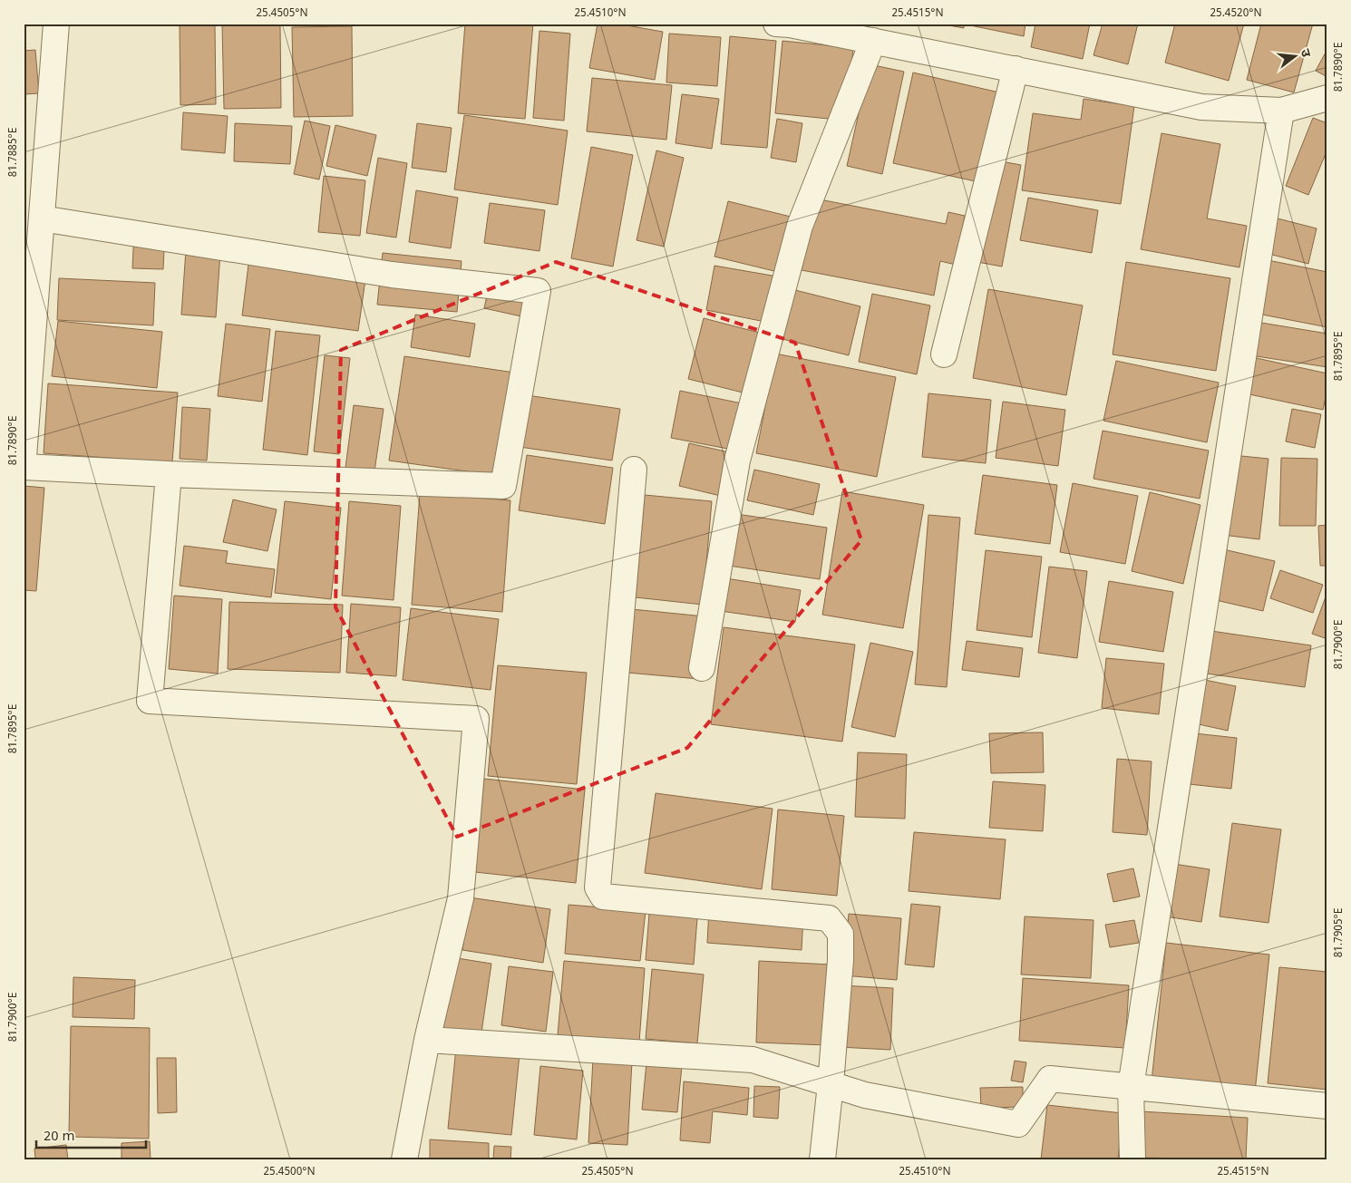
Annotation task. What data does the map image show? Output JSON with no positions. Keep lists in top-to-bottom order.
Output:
{
  "scale_bar": "20 m",
  "north": "right",
  "coordinates": [
    "25.4505°N",
    "25.4510°N",
    "25.4515°N",
    "25.4520°N",
    "81.7890°E",
    "81.7885°E",
    "81.7895°E",
    "81.7900°E",
    "81.7905°E",
    "25.4500°N"
  ]
}
